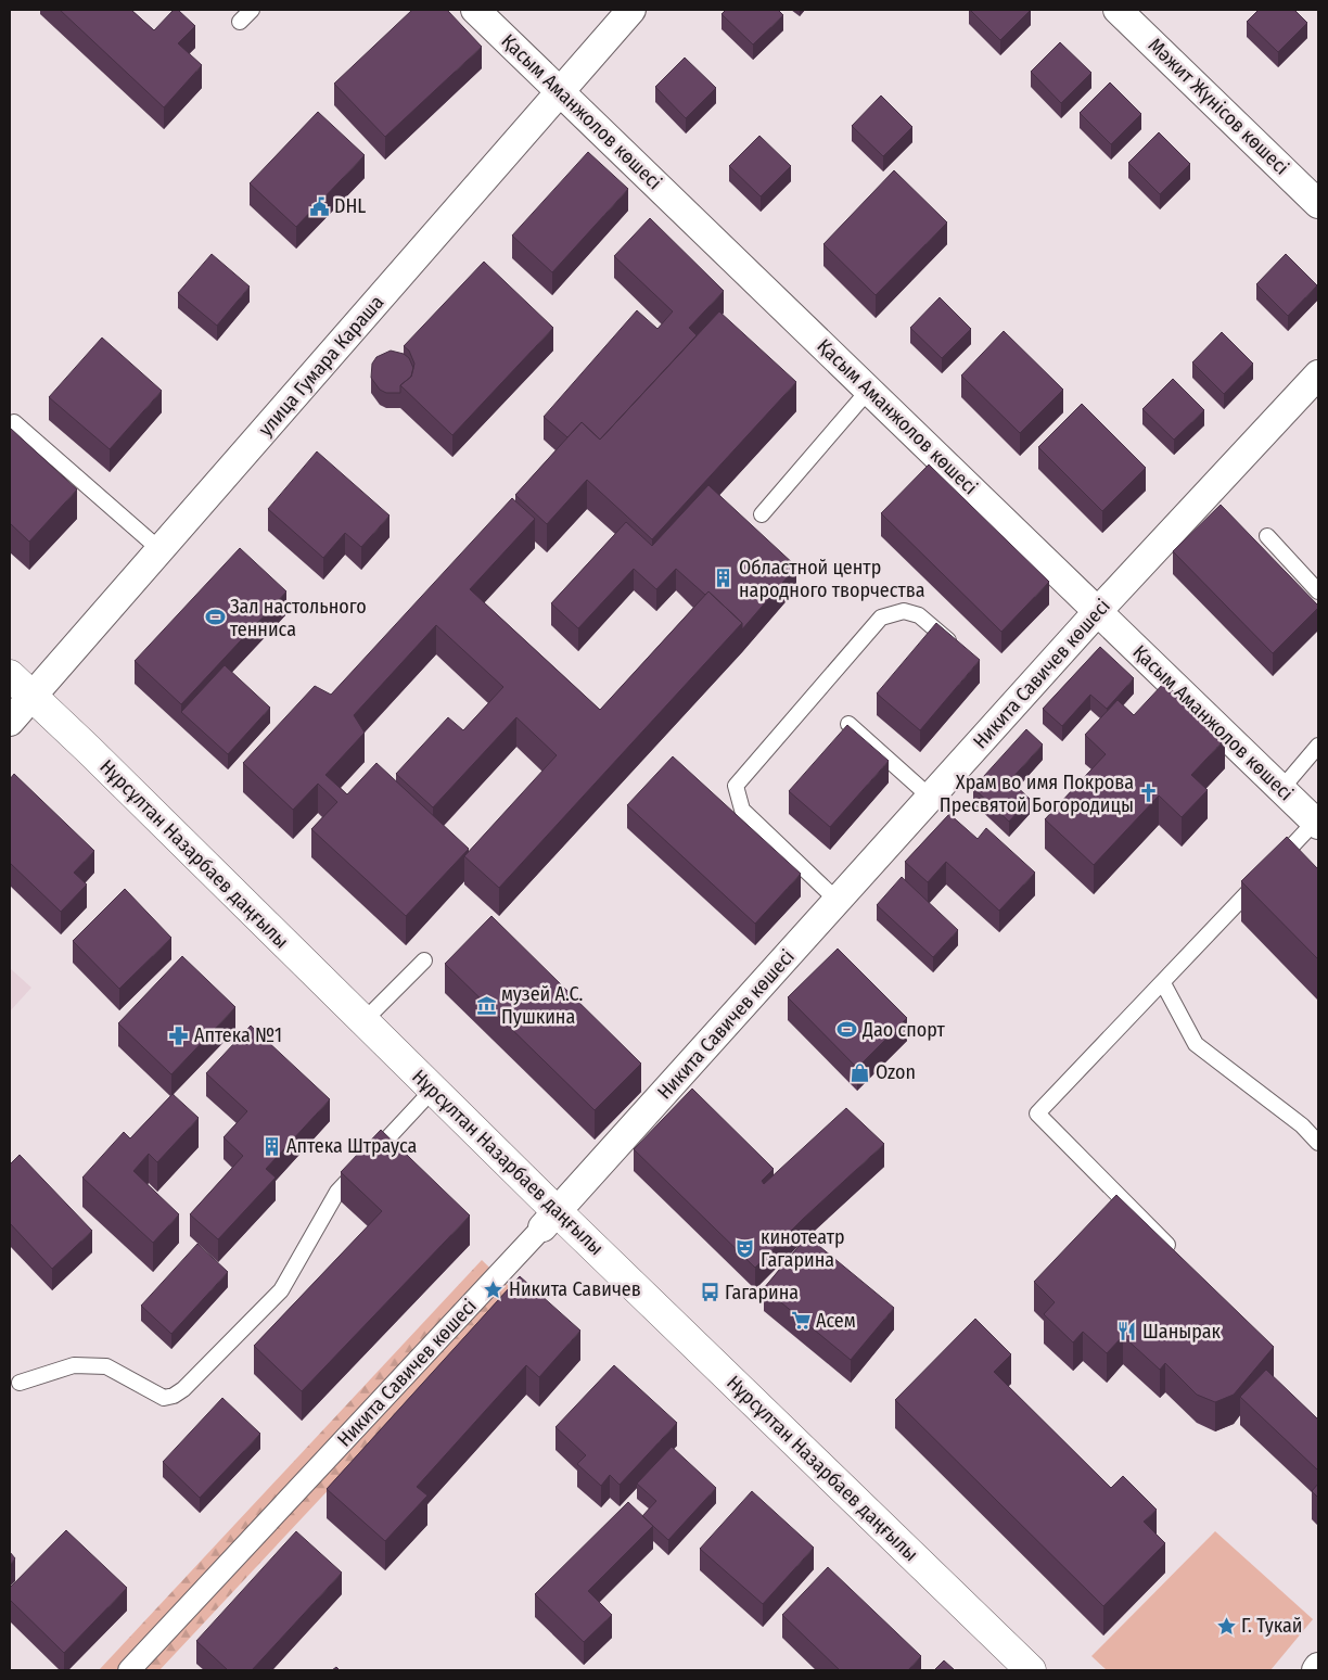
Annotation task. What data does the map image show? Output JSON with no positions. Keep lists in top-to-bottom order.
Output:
{
  "streets": {
    "main road": ["Нұрсұлтан Назарбаев даңғылы"],
    "street": [
      "Мәжит Жүнісов көшесі",
      "Қасым Аманжолов көшесі",
      "улица Гумара Караша",
      "Никита Савичев көшесі"
    ]
  },
  "crossings": [
    ["Қасым Аманжолов көшесі", "улица Гумара Караша"],
    ["Қасым Аманжолов көшесі", "Никита Савичев көшесі"],
    ["улица Гумара Караша", "Нұрсұлтан Назарбаев даңғылы"],
    ["Никита Савичев көшесі", "Нұрсұлтан Назарбаев даңғылы"]
  ],
  "places": {
    "public building": ["DHL"],
    "building": ["Областной центр народного творчества", "Аптека Штрауса"],
    "sports": ["Зал настольного тенниса", "Дао спорт"],
    "church": ["Храм во имя Покрова Пресвятой Богородицы"],
    "museum": ["музей А.С. Пушкина"],
    "pharmacy": ["Аптека №1"],
    "shop": ["Ozon"],
    "theatre": ["кинотеатр Гагарина"],
    "place": ["Никита Савичев", "Г. Тукай"],
    "bus stop": ["Гагарина"],
    "supermarket": ["Асем"],
    "restaurant": ["Шанырак"]
  }
}
